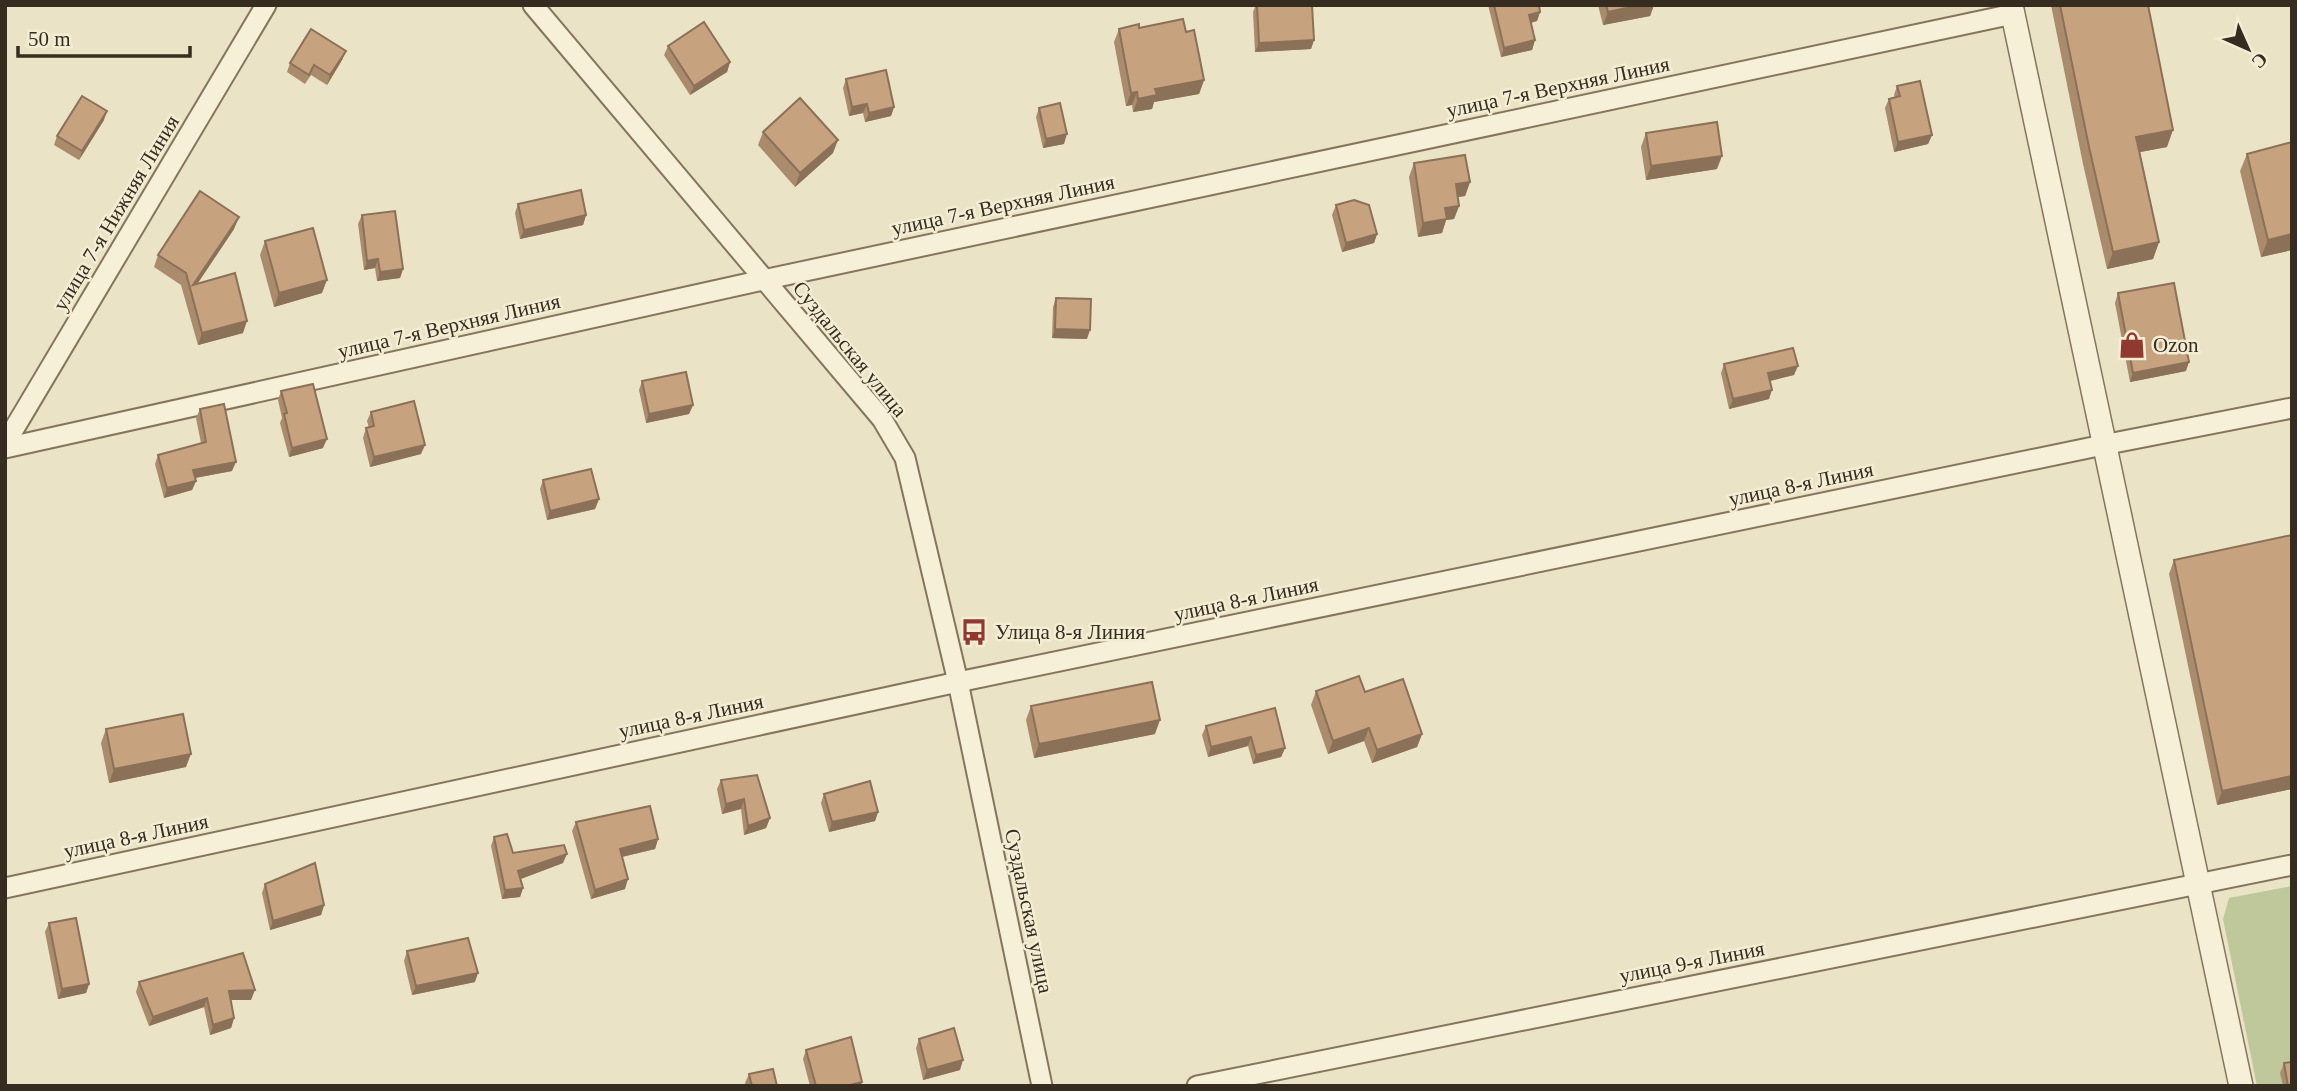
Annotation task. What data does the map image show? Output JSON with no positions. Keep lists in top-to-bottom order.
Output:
{
  "streets": {
    "street": [
      "улица 7-я Верхняя Линия",
      "улица 7-я Нижняя Линия",
      "Суздальская улица",
      "улица 8-я Линия",
      "улица 9-я Линия"
    ]
  },
  "crossings": [
    ["улица 7-я Верхняя Линия", "улица 7-я Нижняя Линия"],
    ["улица 7-я Верхняя Линия", "Суздальская улица"],
    ["Суздальская улица", "улица 8-я Линия"]
  ],
  "places": {
    "shop": ["Ozon"],
    "bus stop": ["Улица 8-я Линия"]
  },
  "scale_bar": "50 m",
  "north": "bottom right"
}
